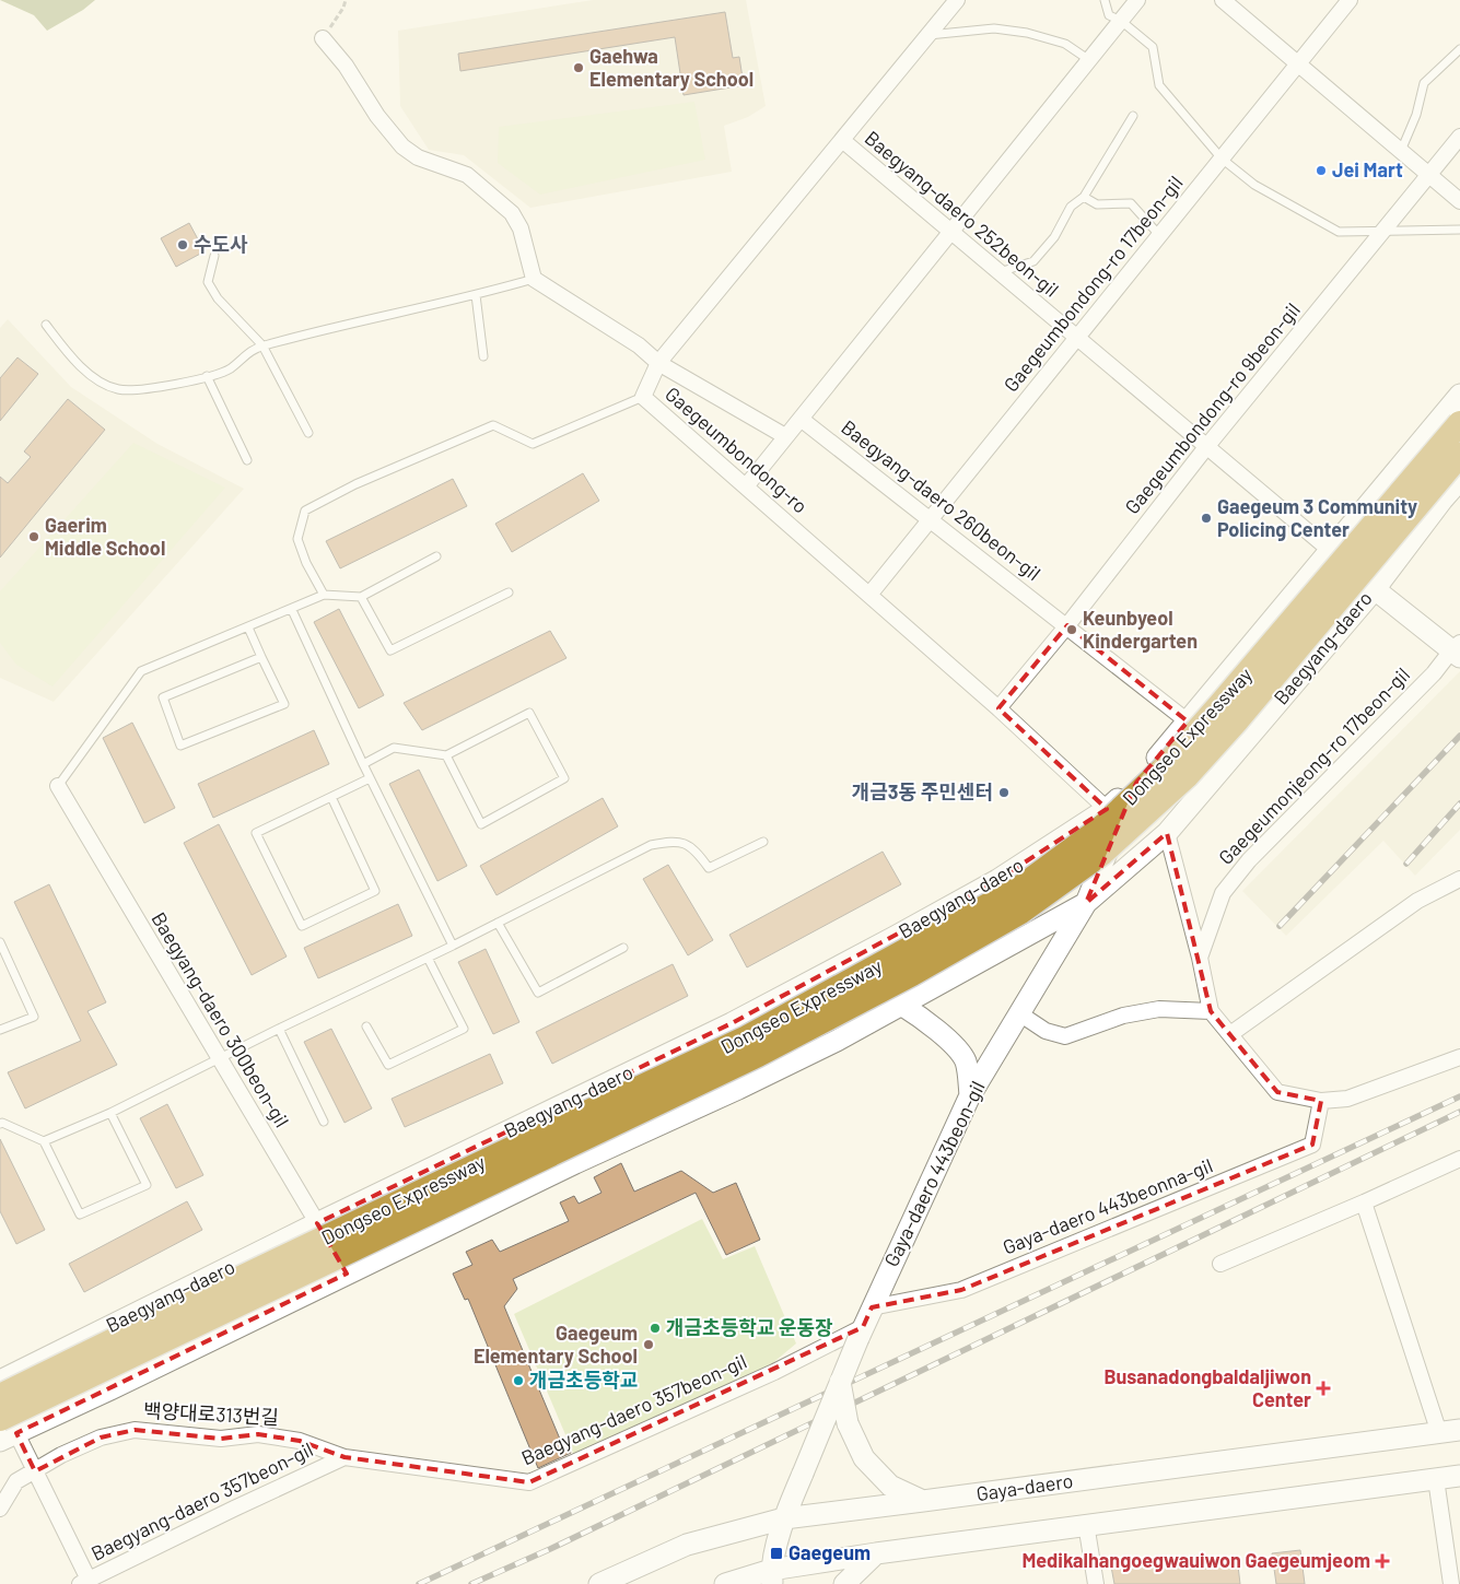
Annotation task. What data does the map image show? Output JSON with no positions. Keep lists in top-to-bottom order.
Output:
{
  "streets": {
    "highway": ["Dongseo Expressway"],
    "main road": ["Baegyang-daero", "Gaya-daero 443beon-gil", "Gaya-daero"],
    "street": [
      "Baegyang-daero 252beon-gil",
      "Gaegeumbondong-ro 17beon-gil",
      "Gaegeumbondong-ro 9beon-gil",
      "Gaegeumbondong-ro",
      "Baegyang-daero 260beon-gil",
      "Gaegeumonjeong-ro 17beon-gil",
      "Baegyang-daero 300beon-gil",
      "Gaya-daero 443beonna-gil",
      "Baegyang-daero 357beon-gil",
      "백양대로313번길"
    ]
  },
  "crossings": [
    ["Baegyang-daero 252beon-gil", "Gaegeumbondong-ro 17beon-gil"],
    ["Baegyang-daero 252beon-gil", "Gaegeumbondong-ro 9beon-gil"],
    ["Baegyang-daero 252beon-gil", "Gaegeumbondong-ro"],
    ["Baegyang-daero 252beon-gil", "Baegyang-daero"],
    ["Gaegeumbondong-ro 17beon-gil", "Gaegeumbondong-ro"],
    ["Gaegeumbondong-ro 17beon-gil", "Baegyang-daero 260beon-gil"],
    ["Gaegeumbondong-ro 9beon-gil", "Gaegeumbondong-ro"],
    ["Gaegeumbondong-ro 9beon-gil", "Baegyang-daero 260beon-gil"],
    ["Gaegeumbondong-ro", "Baegyang-daero"],
    ["Baegyang-daero 260beon-gil", "Baegyang-daero"],
    ["Baegyang-daero", "Dongseo Expressway"],
    ["Baegyang-daero", "Baegyang-daero 300beon-gil"],
    ["Baegyang-daero", "Gaya-daero 443beon-gil"],
    ["Gaya-daero 443beon-gil", "Gaya-daero 443beonna-gil"],
    ["Gaya-daero 443beon-gil", "Baegyang-daero 357beon-gil"],
    ["Gaya-daero 443beon-gil", "Gaya-daero"],
    ["Baegyang-daero 357beon-gil", "백양대로313번길"]
  ],
  "places": {
    "other": [
      "Gaehwa Elementary School",
      "Jei Mart",
      "수도사",
      "Gaegeum 3 Community Policing Center",
      "Gaerim Middle School",
      "Keunbyeol Kindergarten",
      "개금3동 주민센터",
      "개금초등학교 운동장",
      "Gaegeum Elementary School",
      "개금초등학교"
    ],
    "health": ["Busanadongbaldaljiwon Center", "Medikalhangoegwauiwon Gaegeumjeom"],
    "transit": ["Gaegeum"]
  }
}
